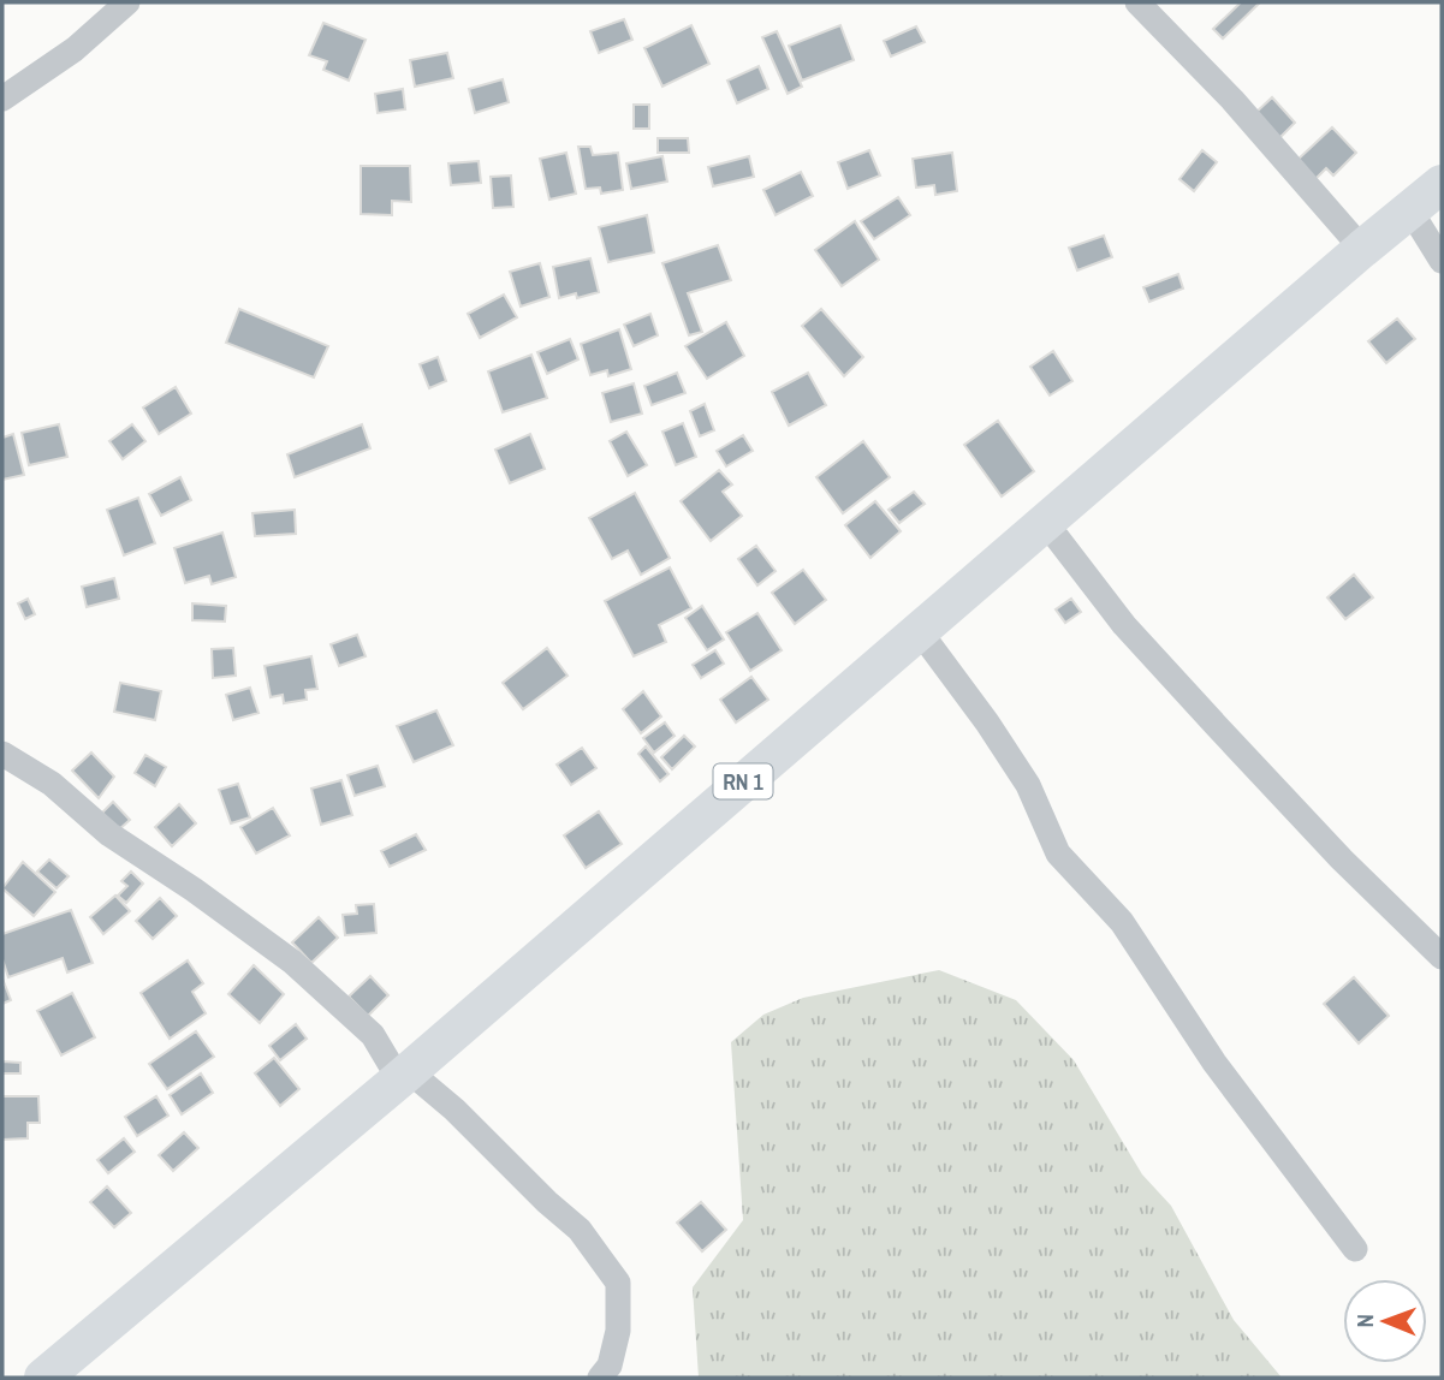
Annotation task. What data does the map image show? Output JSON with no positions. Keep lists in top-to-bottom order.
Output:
{
  "streets": {
    "main road": ["RN 1"]
  },
  "north": "left"
}
